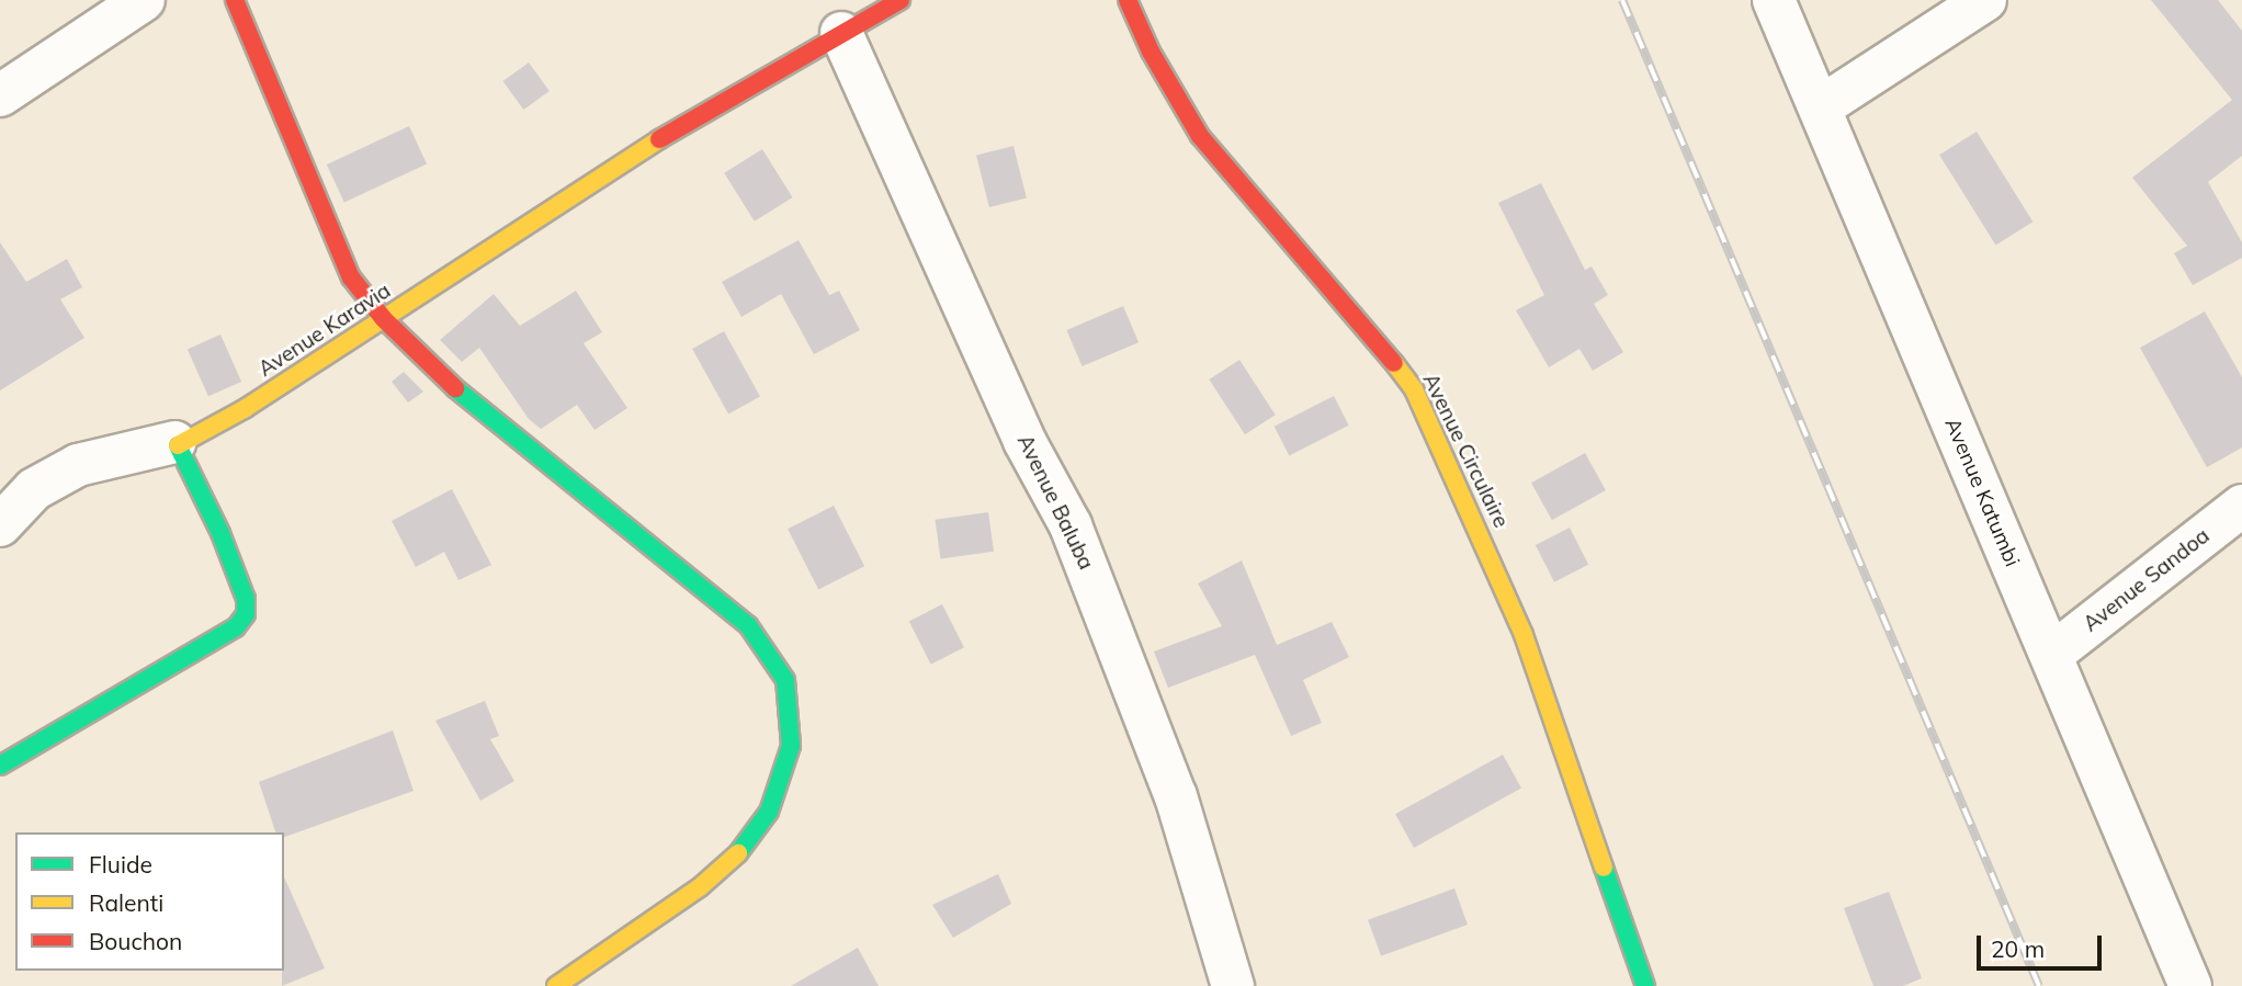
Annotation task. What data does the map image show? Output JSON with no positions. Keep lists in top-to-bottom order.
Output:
{
  "streets": {
    "street": [
      "Avenue Karavia",
      "Avenue Circulaire",
      "Avenue Katumbi",
      "Avenue Baluba",
      "Avenue Sandoa"
    ]
  },
  "crossings": [
    ["Avenue Karavia", "Avenue Baluba"],
    ["Avenue Katumbi", "Avenue Sandoa"]
  ],
  "legend": ["Fluide", "Ralenti", "Bouchon"],
  "scale_bar": "20 m"
}
